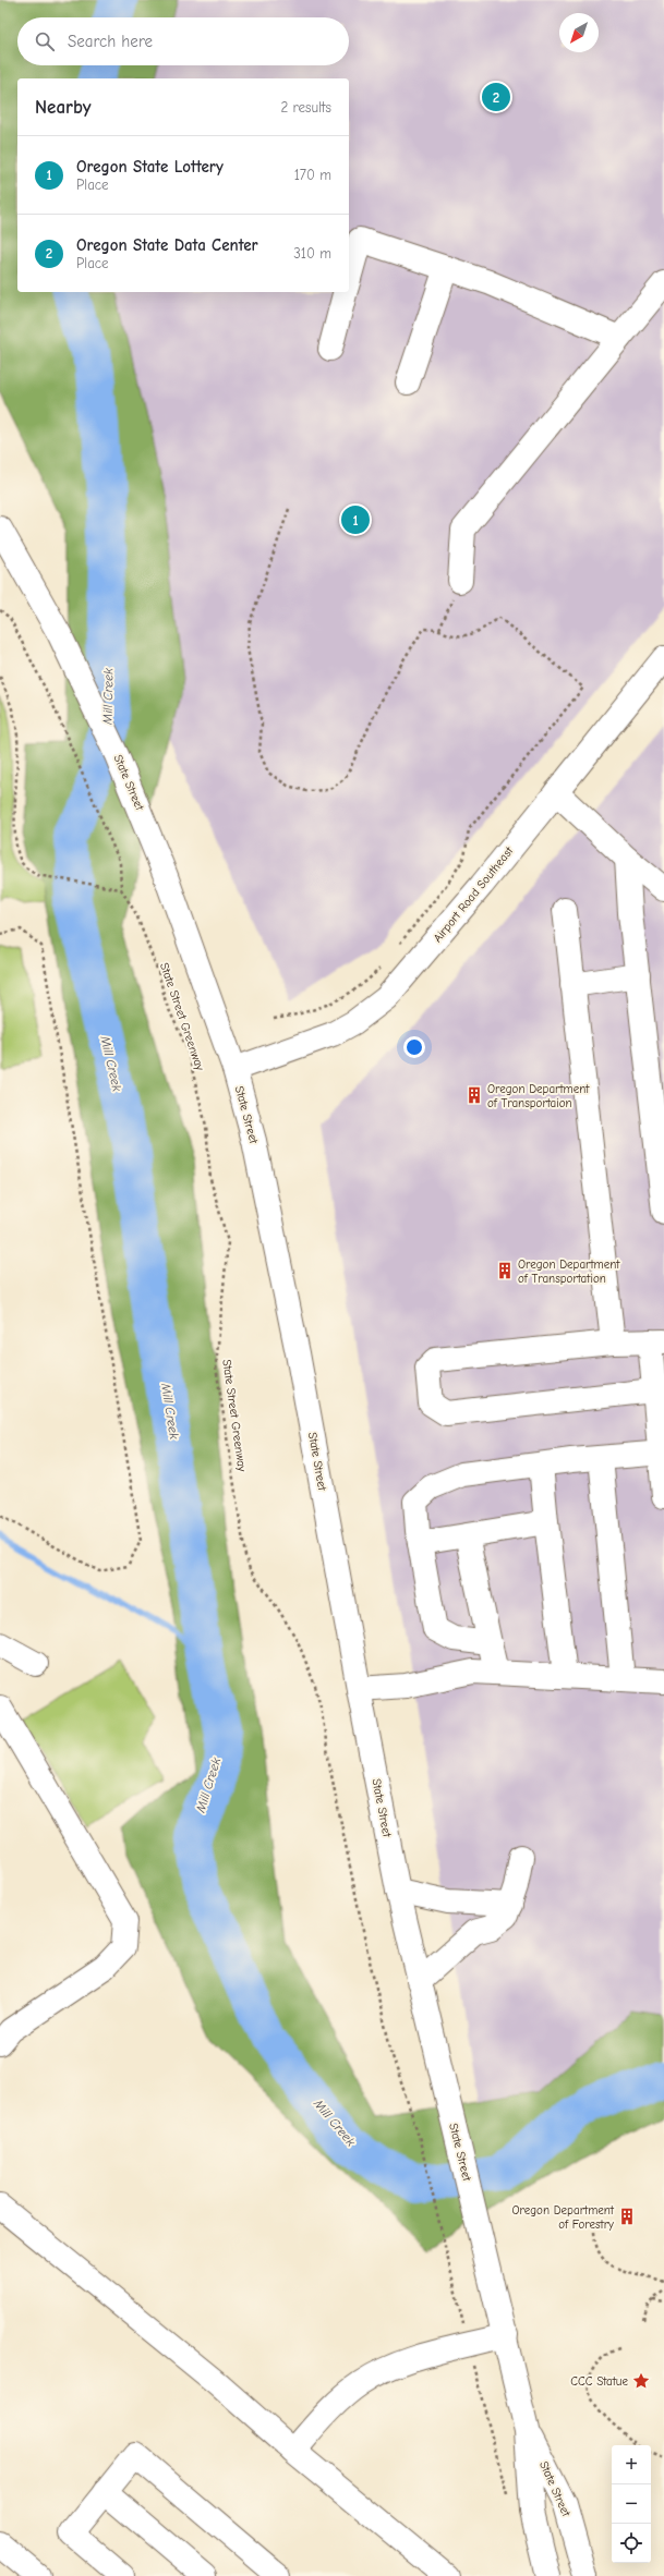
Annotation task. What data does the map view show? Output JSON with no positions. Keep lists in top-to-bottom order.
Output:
{
  "streets": {
    "main road": ["State Street", "Airport Road Southeast"],
    "path": ["State Street Greenway"]
  },
  "crossings": [
    ["State Street", "Airport Road Southeast"]
  ],
  "water": ["Mill Creek"],
  "places": {
    "building": ["Oregon Department of Transportaion", "Oregon Department of Transportation", "Oregon Department of Forestry"],
    "place": ["CCC Statue"]
  },
  "north": "bottom left",
  "page": {
    "search": "Search here",
    "heading": ["Nearby", "2 results"],
    "pins": ["2", "1"],
    "list": [
      {
        "mark": "1",
        "name": "Oregon State Lottery",
        "note": "Place",
        "value": "170 m"
      },
      {
        "mark": "2",
        "name": "Oregon State Data Center",
        "note": "Place",
        "value": "310 m"
      }
    ],
    "map_buttons": ["+", "−"]
  }
}
